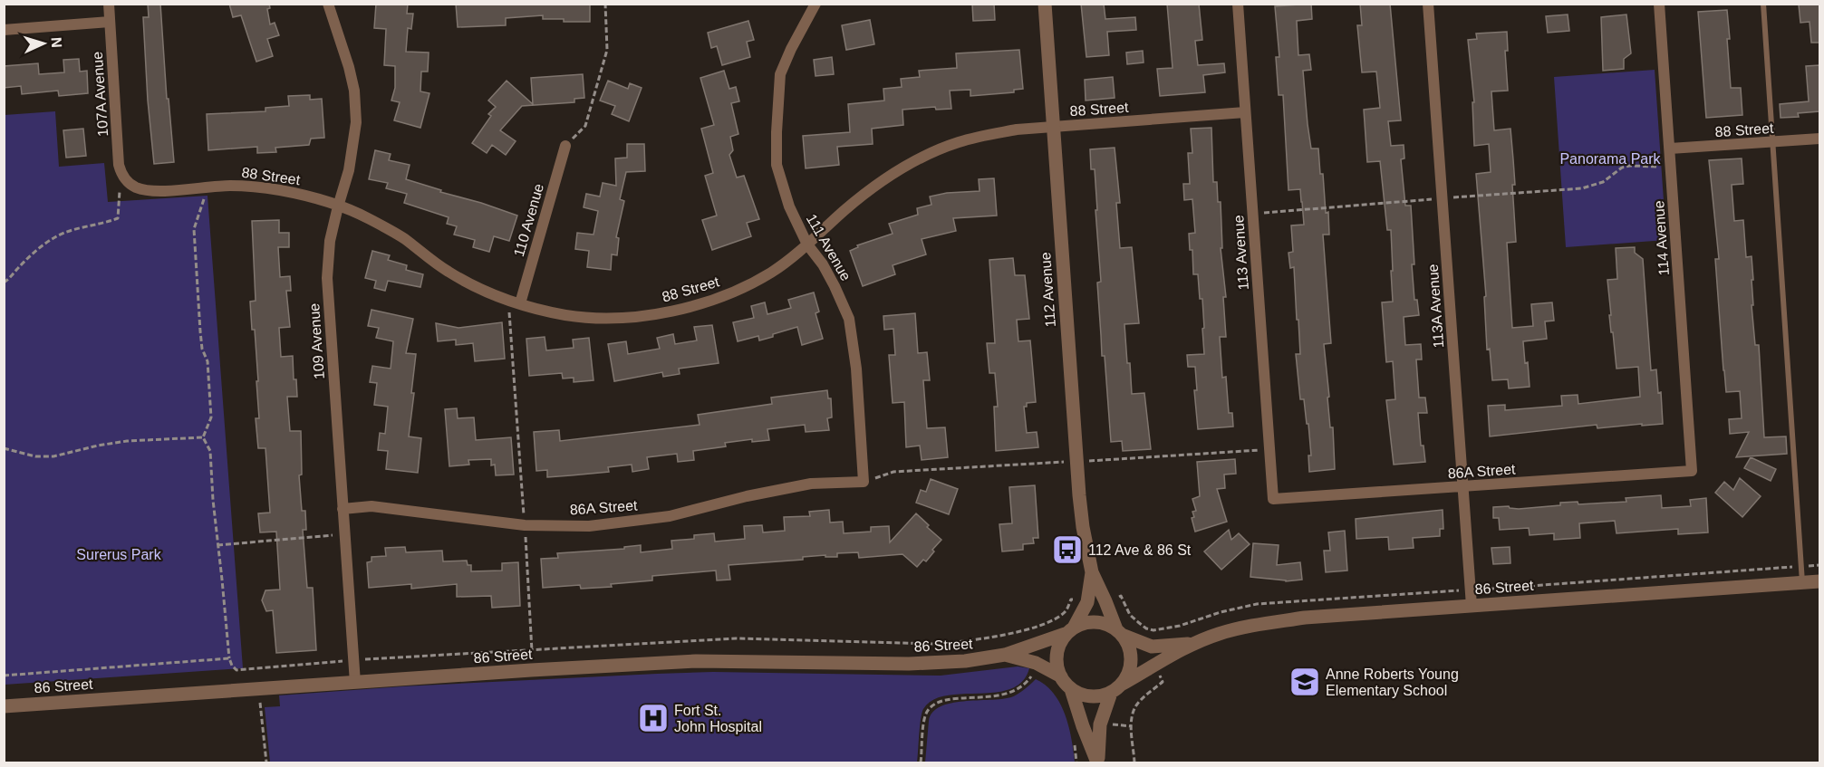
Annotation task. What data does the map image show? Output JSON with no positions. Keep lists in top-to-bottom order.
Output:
{
  "streets": {
    "street": [
      "107A Avenue",
      "88 Street",
      "110 Avenue",
      "114 Avenue",
      "111 Avenue",
      "113 Avenue",
      "112 Avenue",
      "113A Avenue",
      "109 Avenue",
      "86A Street",
      "86 Street"
    ]
  },
  "crossings": [
    ["107A Avenue", "88 Street"],
    ["88 Street", "110 Avenue"],
    ["88 Street", "114 Avenue"],
    ["88 Street", "111 Avenue"],
    ["88 Street", "113 Avenue"],
    ["88 Street", "112 Avenue"],
    ["88 Street", "109 Avenue"],
    ["114 Avenue", "86A Street"],
    ["111 Avenue", "86A Street"],
    ["113 Avenue", "86A Street"],
    ["112 Avenue", "86 Street"],
    ["113A Avenue", "86A Street"],
    ["113A Avenue", "86 Street"],
    ["109 Avenue", "86A Street"],
    ["109 Avenue", "86 Street"]
  ],
  "parks": ["Panorama Park", "Surerus Park"],
  "places": {
    "bus stop": ["112 Ave & 86 St"],
    "school or university": ["Anne Roberts Young Elementary School"],
    "hospital": ["Fort St. John Hospital"]
  },
  "north": "right"
}
